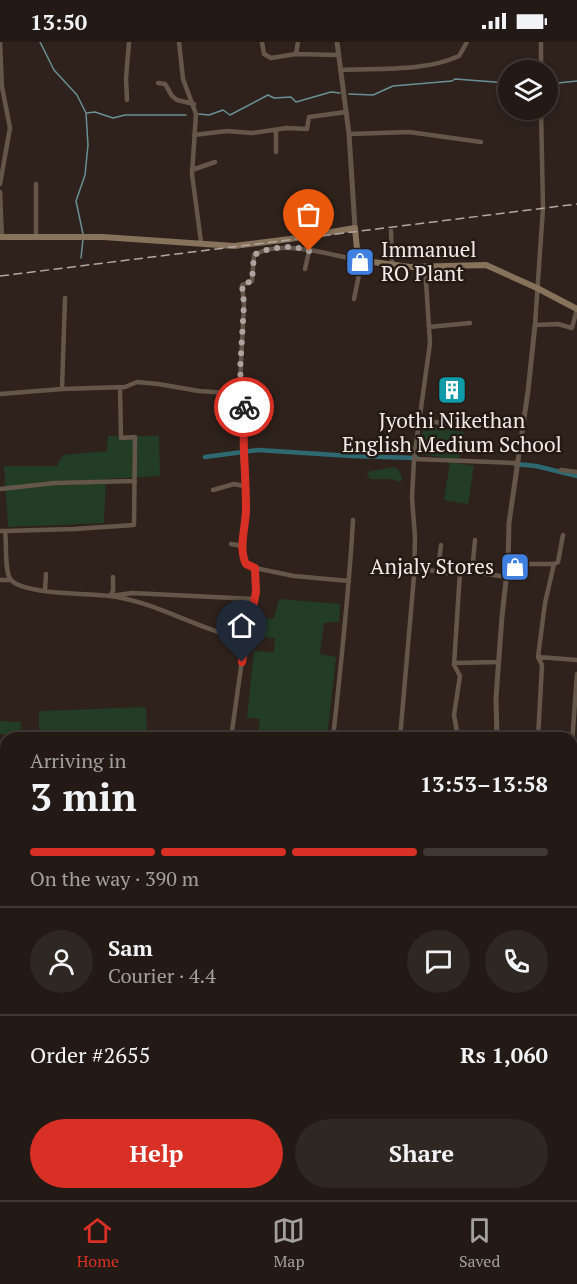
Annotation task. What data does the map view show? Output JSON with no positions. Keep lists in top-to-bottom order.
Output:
{
  "places": {
    "shop": ["Immanuel RO Plant", "Anjaly Stores"],
    "building": ["Jyothi Nikethan English Medium School"]
  },
  "page": {
    "status": "13:50",
    "heading": ["3 min", "Arriving in", "13:53–13:58"],
    "panel": [
      "Sam",
      "Courier · 4.4",
      "Order #2655",
      "Rs 1,060"
    ],
    "bar": "On the way · 390 m",
    "buttons": ["Help", "Share"],
    "tabs": ["Home", "Map", "Saved"]
  }
}
